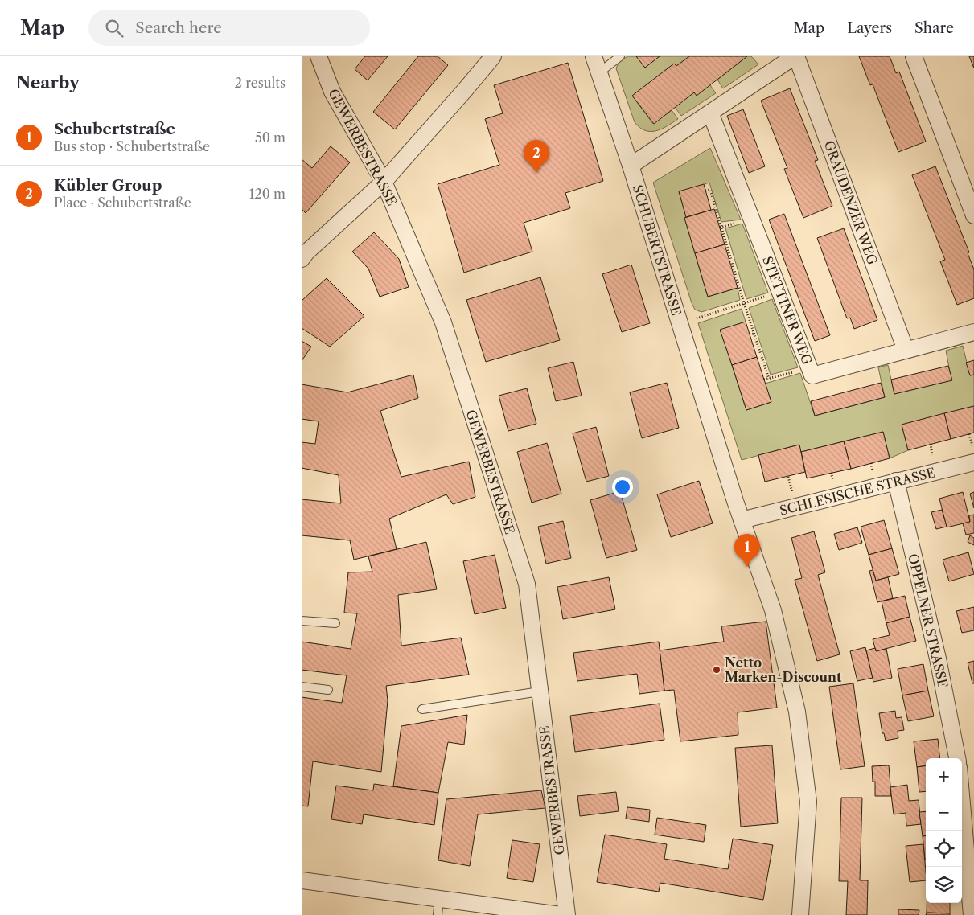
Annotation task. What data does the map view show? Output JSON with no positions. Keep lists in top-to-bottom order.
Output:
{
  "streets": {
    "street": [
      "GEWERBESTRASSE",
      "GRAUDENZER WEG",
      "SCHUBERTSTRASSE",
      "STETTINER WEG",
      "SCHLESISCHE STRASSE",
      "OPPELNER STRASSE"
    ]
  },
  "crossings": [
    ["GRAUDENZER WEG", "STETTINER WEG"],
    ["SCHUBERTSTRASSE", "SCHLESISCHE STRASSE"],
    ["SCHLESISCHE STRASSE", "OPPELNER STRASSE"]
  ],
  "places": ["Netto Marken-Discount"],
  "page": {
    "header": "Map",
    "search": "Search here",
    "nav": ["Map", "Layers", "Share"],
    "heading": ["Nearby", "2 results"],
    "list": [
      {
        "mark": "1",
        "name": "Schubertstraße",
        "note": "Bus stop · Schubertstraße",
        "value": "50 m"
      },
      {
        "mark": "2",
        "name": "Kübler Group",
        "note": "Place · Schubertstraße",
        "value": "120 m"
      }
    ],
    "pins": ["2", "1"],
    "map_buttons": ["+", "−"]
  }
}
